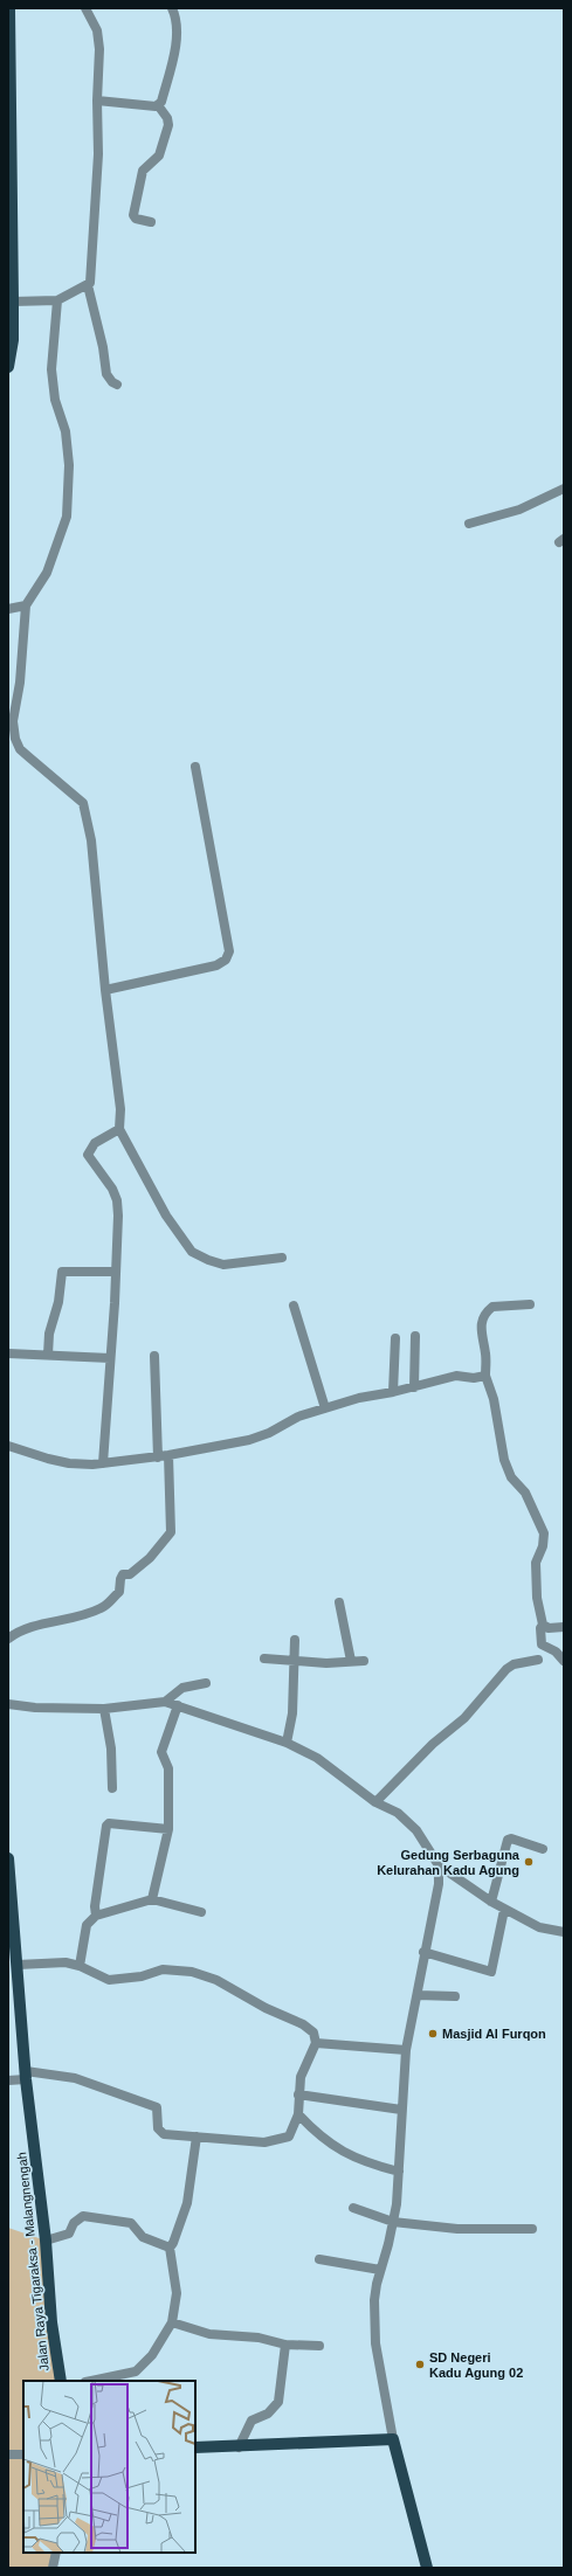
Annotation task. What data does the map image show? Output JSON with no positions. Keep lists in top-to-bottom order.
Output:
{
  "streets": {
    "main road": ["Jalan Raya Tigaraksa - Malangnengah"]
  },
  "places": ["Gedung Serbaguna Kelurahan Kadu Agung", "Masjid Al Furqon", "SD Negeri Kadu Agung 02"]
}
